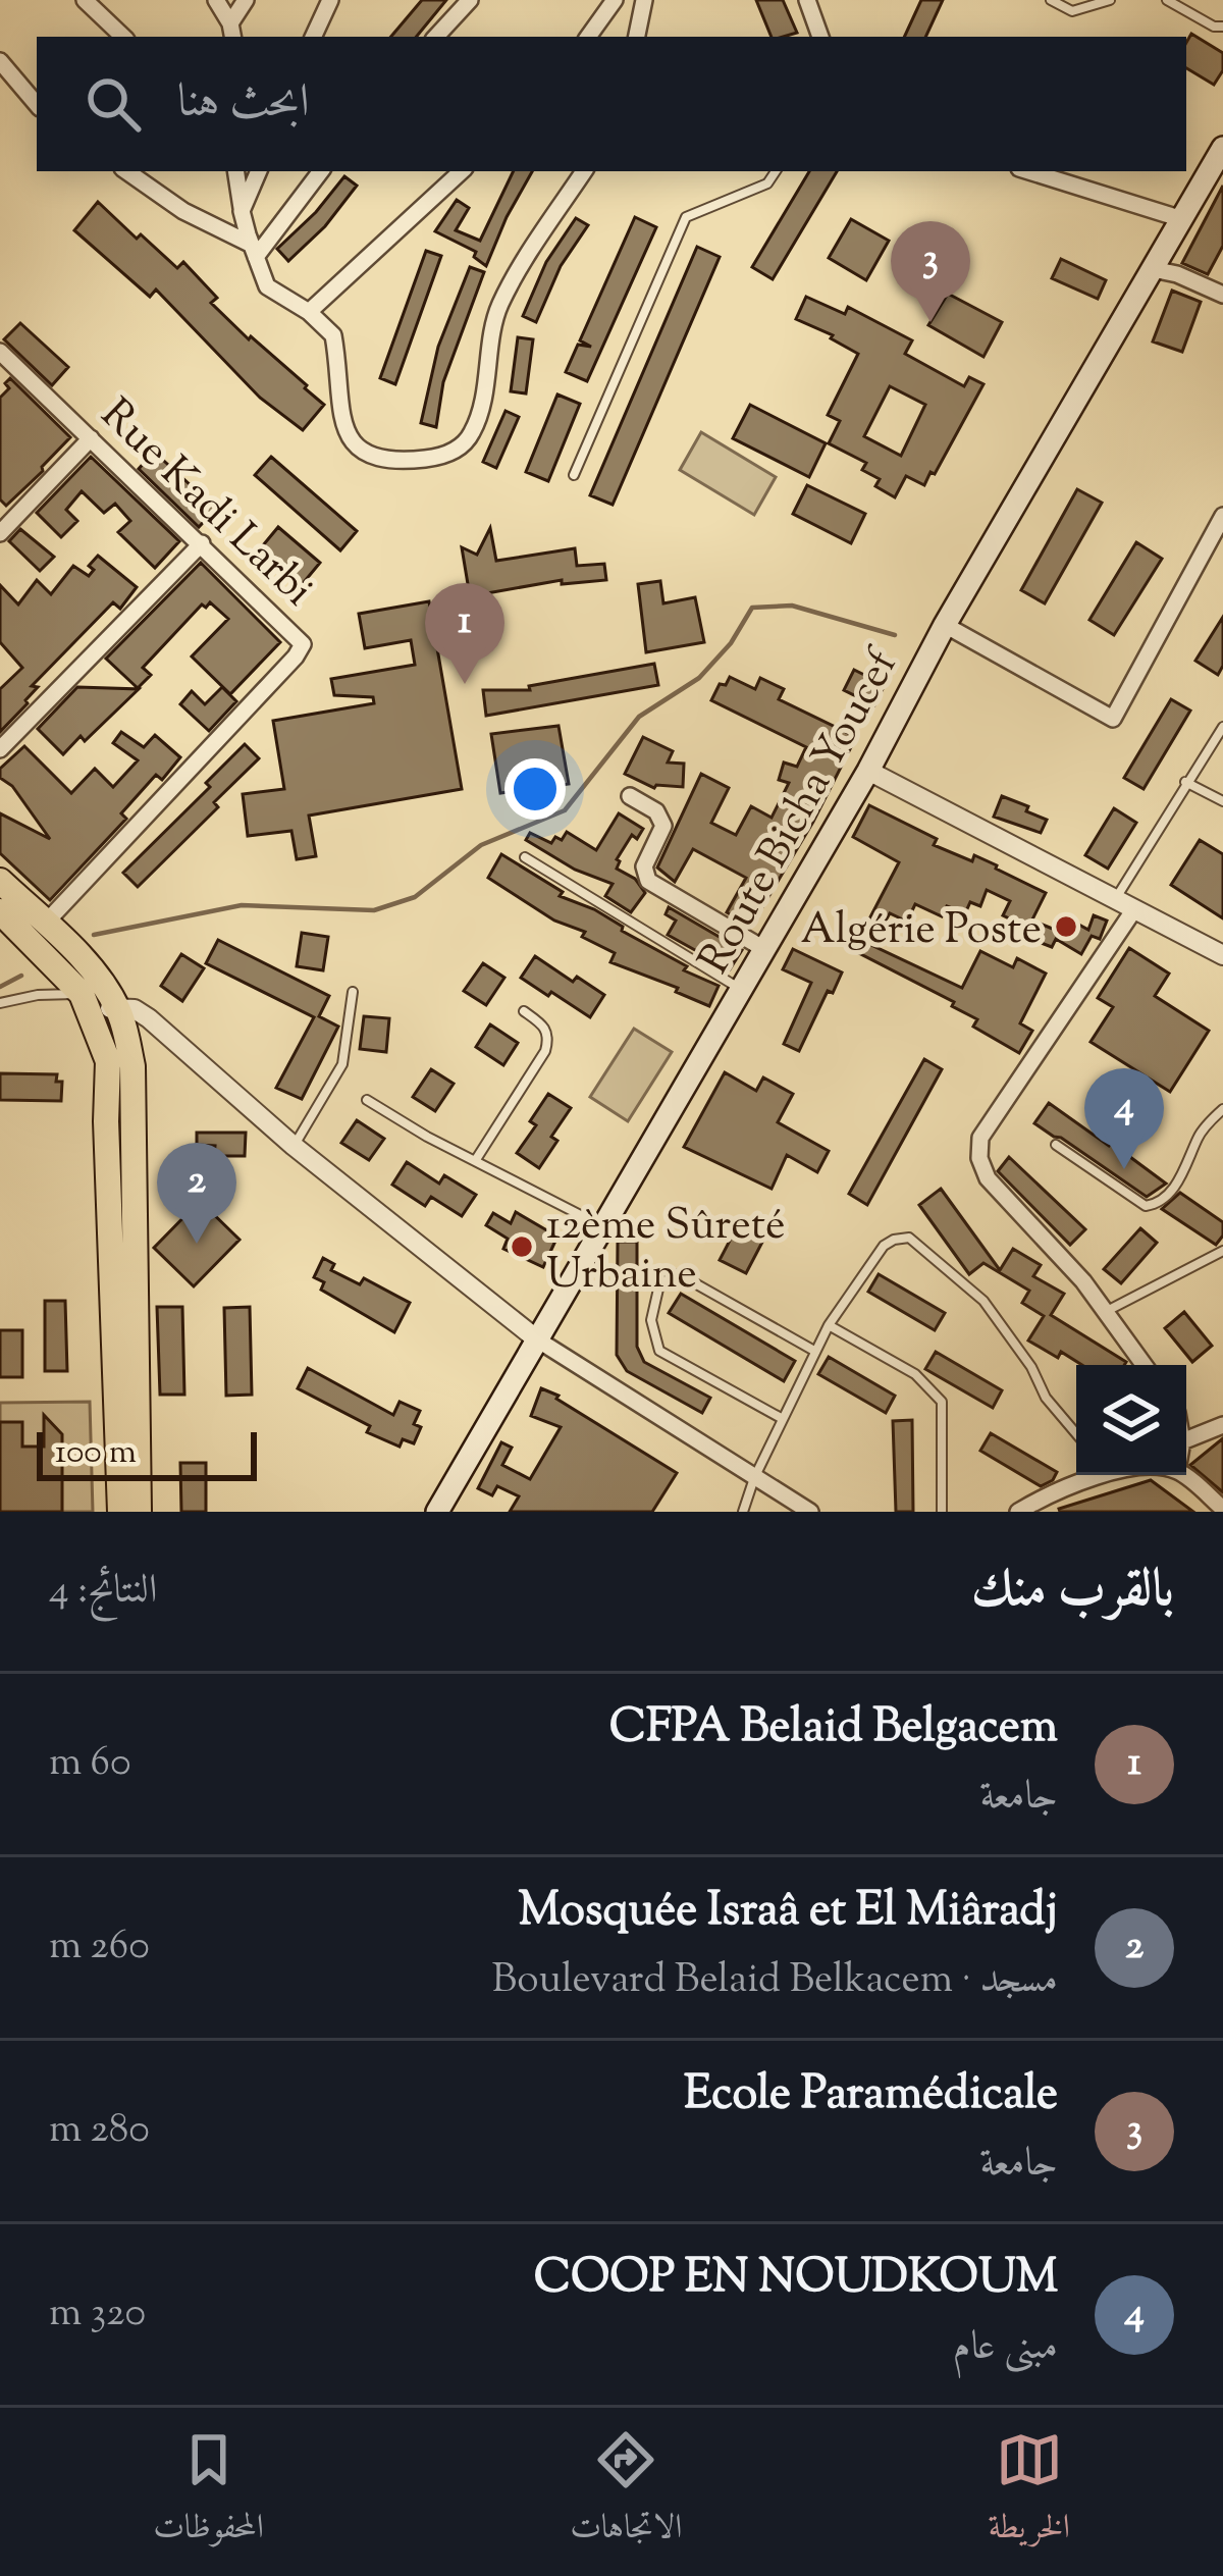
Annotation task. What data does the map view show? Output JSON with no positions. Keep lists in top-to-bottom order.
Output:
{
  "streets": {
    "main road": ["Route Bicha Youcef"],
    "street": ["Rue Kadi Larbi"]
  },
  "places": ["Algérie Poste", "12ème Sûreté Urbaine"],
  "scale_bar": "100 m",
  "page": {
    "search": "ابحث هنا",
    "pins": [
      "3",
      "1",
      "4",
      "2"
    ],
    "scale": "100 m",
    "heading": ["بالقرب منك", "النتائج: 4"],
    "list": [
      {
        "mark": "1",
        "name": "CFPA Belaid Belgacem",
        "note": "جامعة",
        "value": "60 m"
      },
      {
        "mark": "2",
        "name": "Mosquée Israâ et El Miâradj",
        "note": "مسجد · Boulevard Belaid Belkacem",
        "value": "260 m"
      },
      {
        "mark": "3",
        "name": "Ecole Paramédicale",
        "note": "جامعة",
        "value": "280 m"
      },
      {
        "mark": "4",
        "name": "COOP EN NOUDKOUM",
        "note": "مبنى عام",
        "value": "320 m"
      }
    ],
    "nav": ["الخريطة", "الاتجاهات", "المحفوظات"]
  }
}
